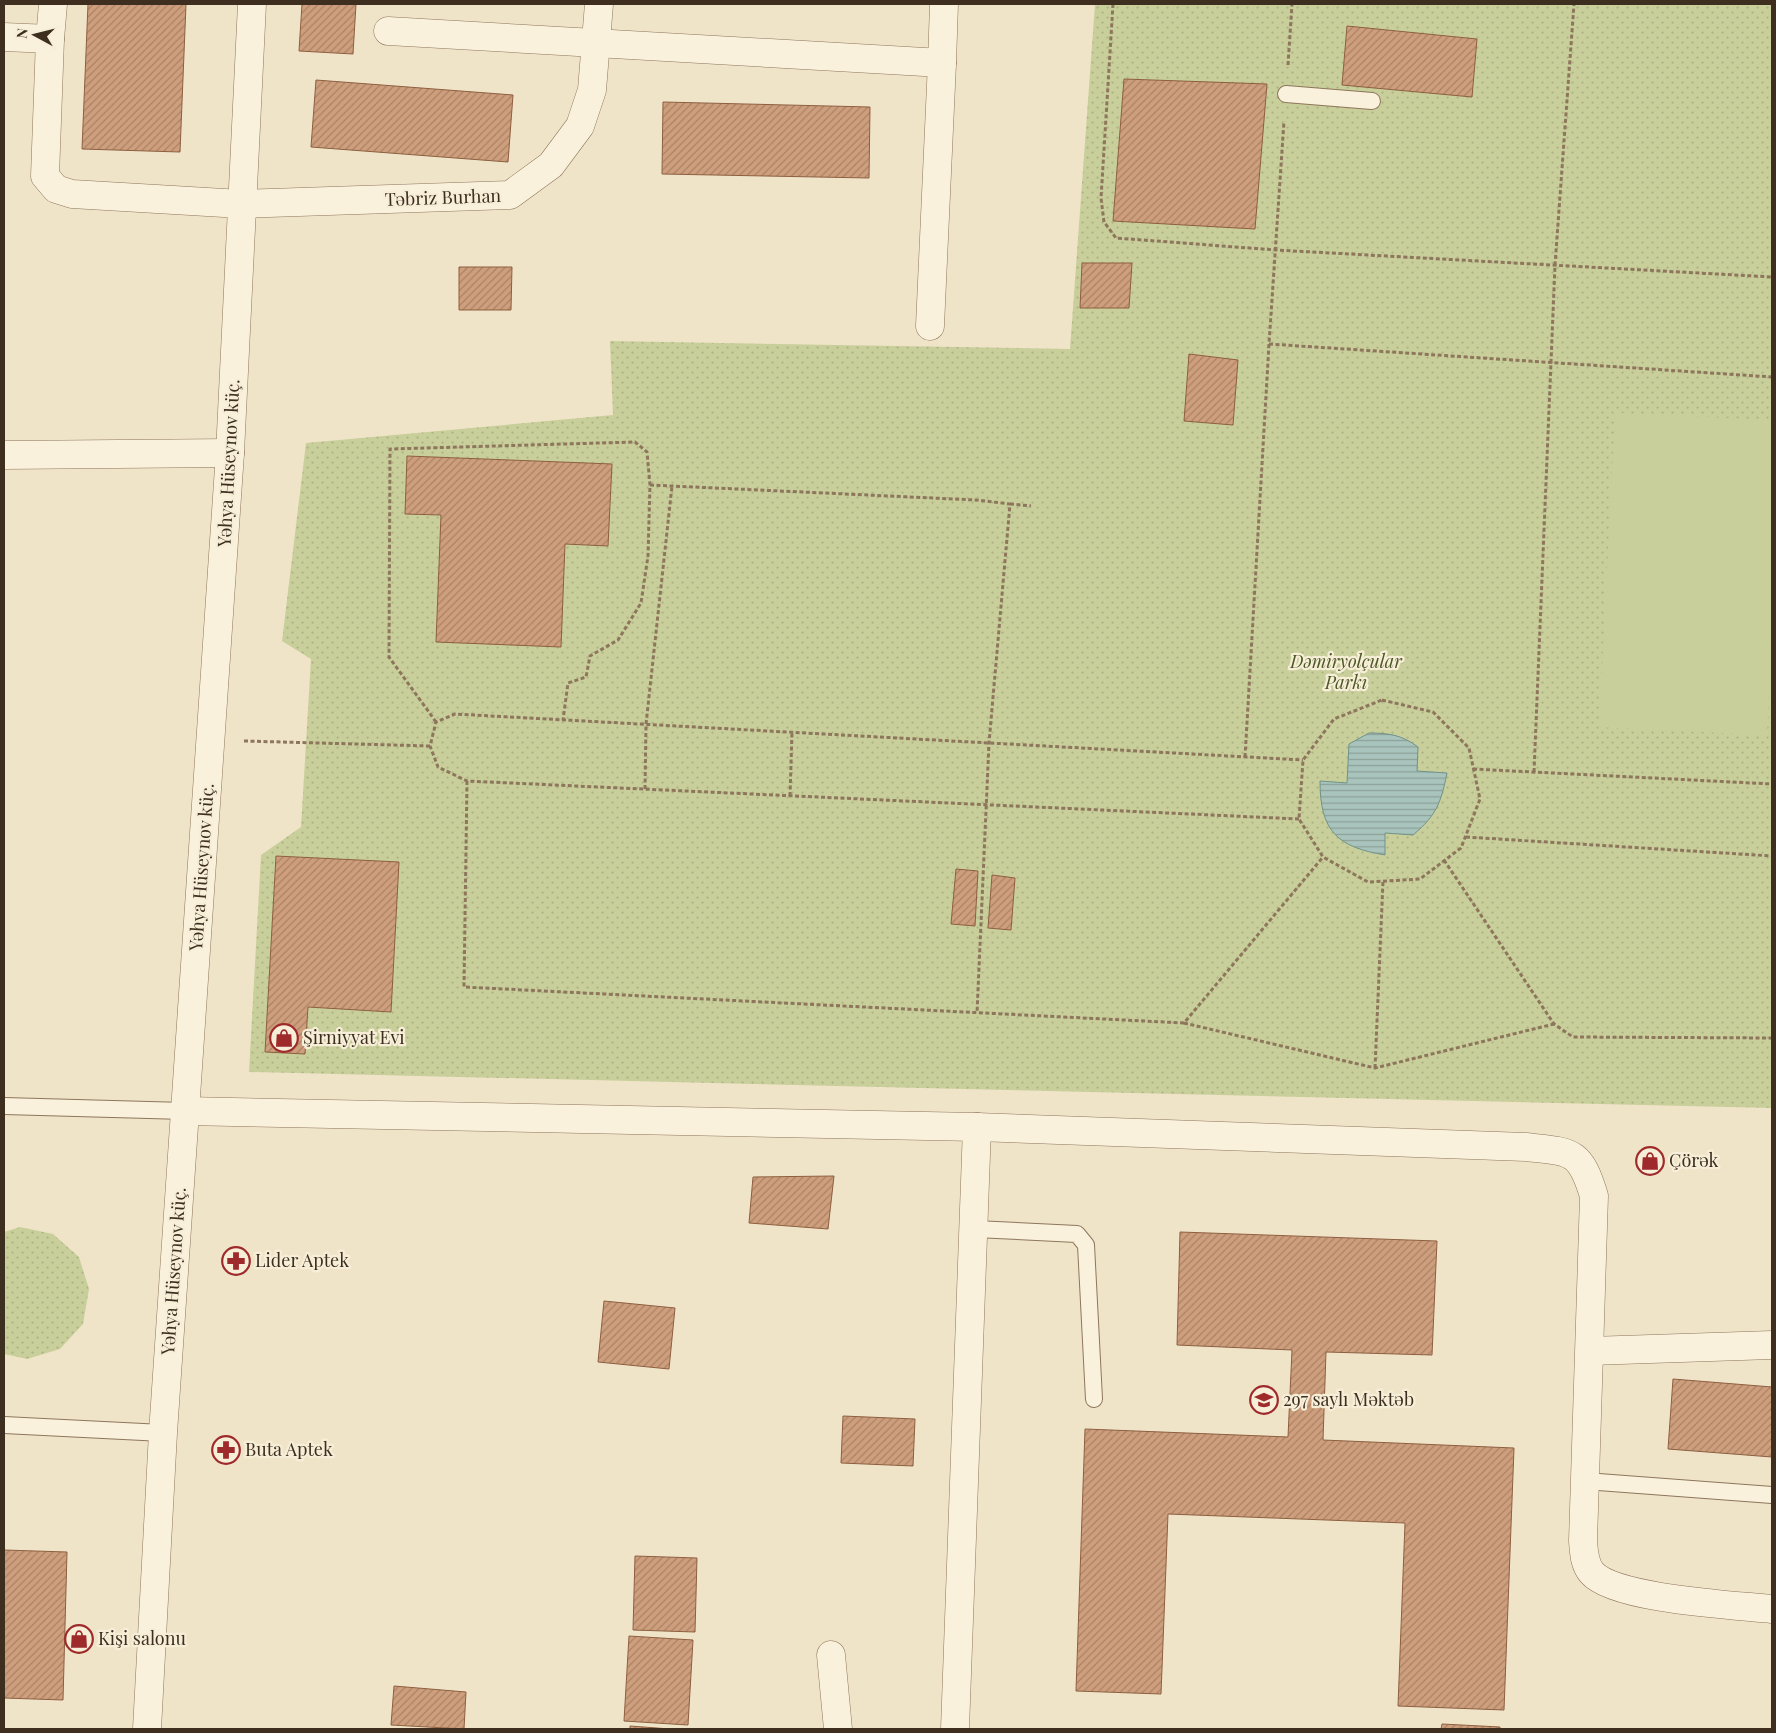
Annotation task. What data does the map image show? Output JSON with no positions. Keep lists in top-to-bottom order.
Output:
{
  "streets": {
    "street": ["Təbriz Burhan", "Yəhya Hüseynov küç."]
  },
  "crossings": [
    ["Təbriz Burhan", "Yəhya Hüseynov küç."]
  ],
  "parks": ["Dəmiryolçular Parkı"],
  "places": {
    "shop": ["Şirniyyat Evi", "Çörək", "Kişi salonu"],
    "pharmacy": ["Lider Aptek", "Buta Aptek"],
    "school or university": ["297 saylı Məktəb"]
  },
  "north": "left"
}
